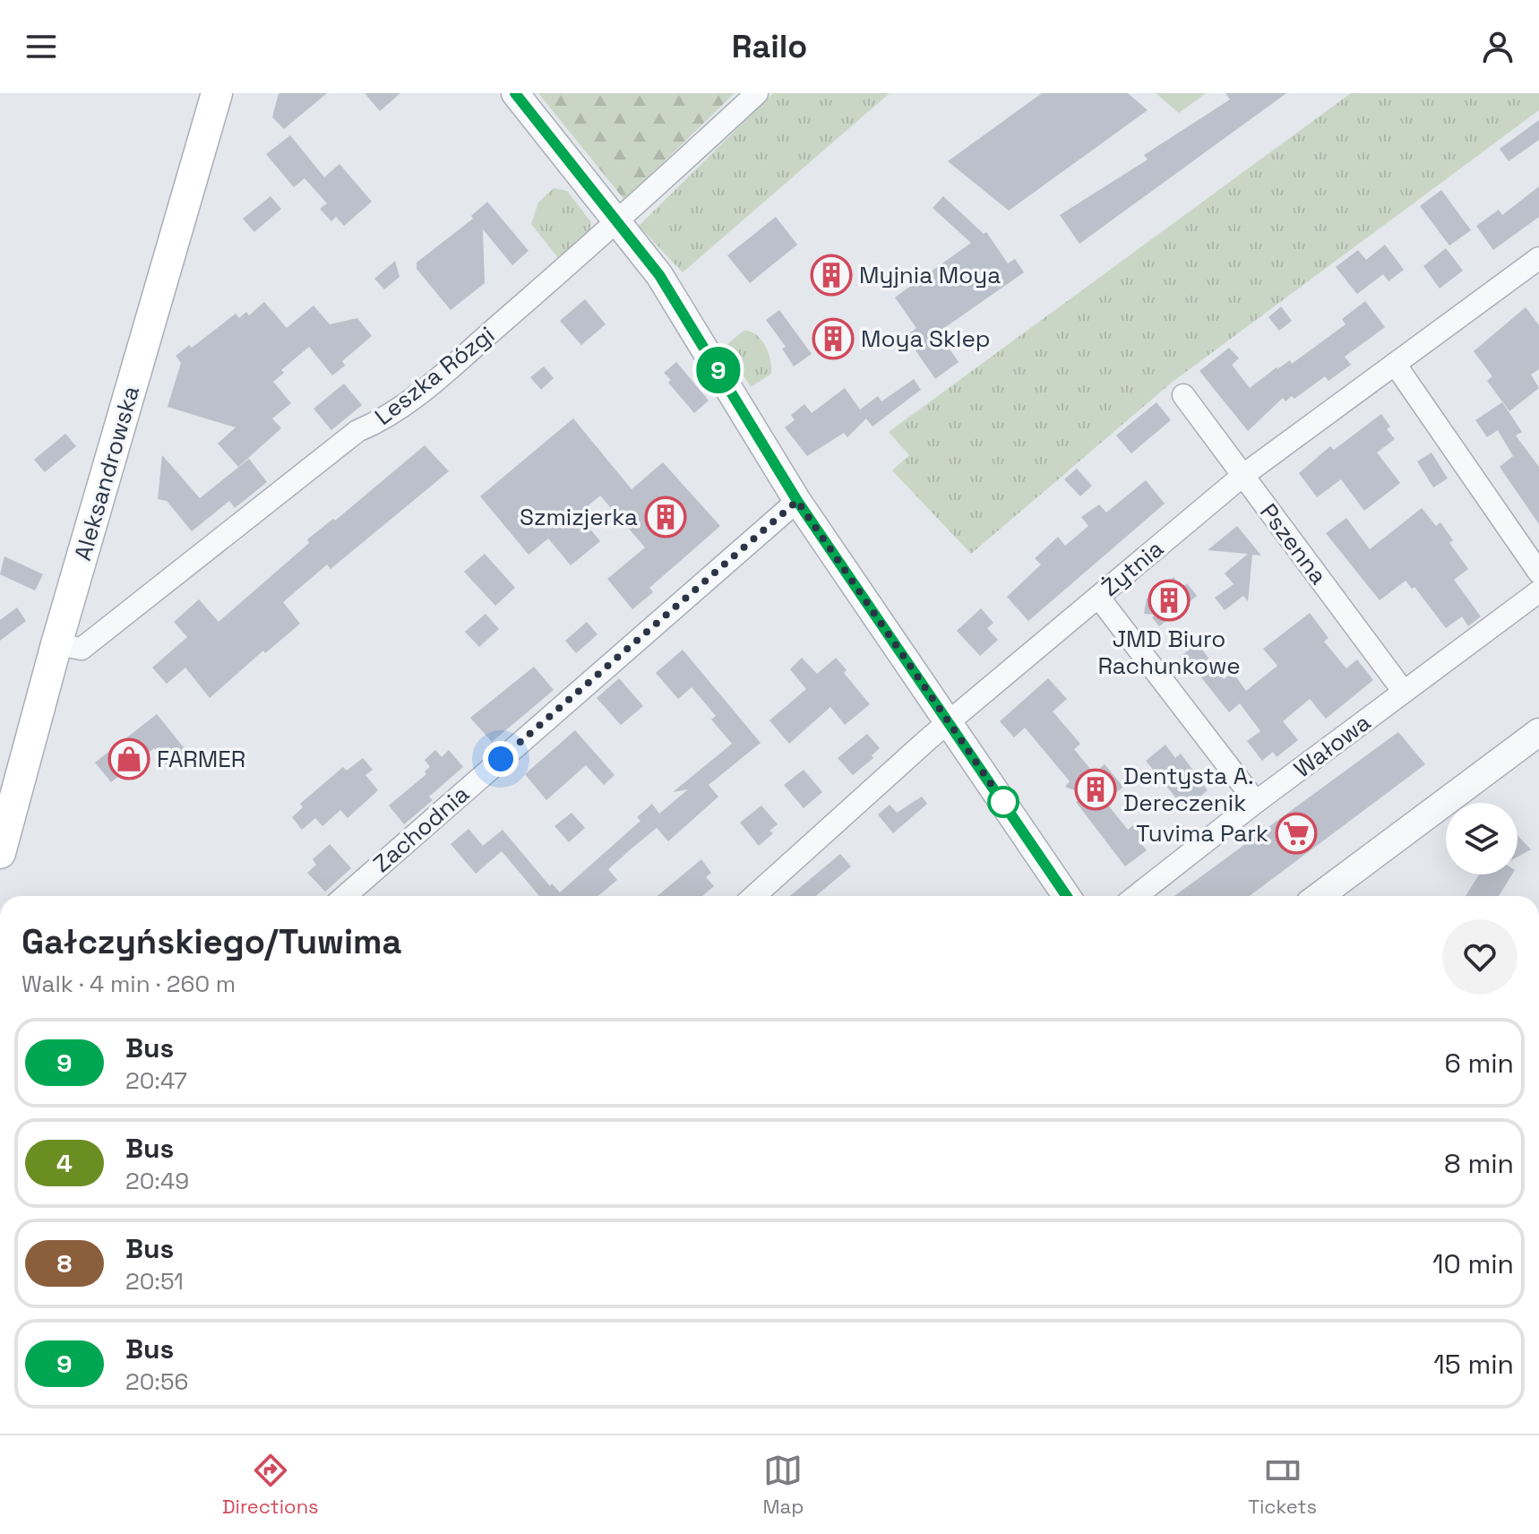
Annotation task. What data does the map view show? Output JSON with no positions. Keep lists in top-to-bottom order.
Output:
{
  "streets": {
    "main road": ["Aleksandrowska"],
    "street": [
      "Leszka Rózgi",
      "Pszenna",
      "Żytnia",
      "Wałowa",
      "Zachodnia"
    ]
  },
  "crossings": [
    ["Leszka Rózgi", "Aleksandrowska"],
    ["Pszenna", "Żytnia"],
    ["Pszenna", "Wałowa"]
  ],
  "places": {
    "building": [
      "Myjnia Moya",
      "Moya Sklep",
      "Szmizjerka",
      "JMD Biuro Rachunkowe",
      "Dentysta A. Dereczenik"
    ],
    "shop": ["FARMER"],
    "supermarket": ["Tuvima Park"]
  },
  "lines": ["bus line 9"],
  "page": {
    "header": "Railo",
    "on_map": "9",
    "heading": ["Gałczyńskiego/Tuwima", "Walk · 4 min · 260 m"],
    "list": [
      {
        "mark": "9",
        "name": "Bus",
        "note": "20:47",
        "value": "6 min"
      },
      {
        "mark": "4",
        "name": "Bus",
        "note": "20:49",
        "value": "8 min"
      },
      {
        "mark": "8",
        "name": "Bus",
        "note": "20:51",
        "value": "10 min"
      },
      {
        "mark": "9",
        "name": "Bus",
        "note": "20:56",
        "value": "15 min"
      }
    ],
    "tabs": ["Directions", "Map", "Tickets"]
  }
}
